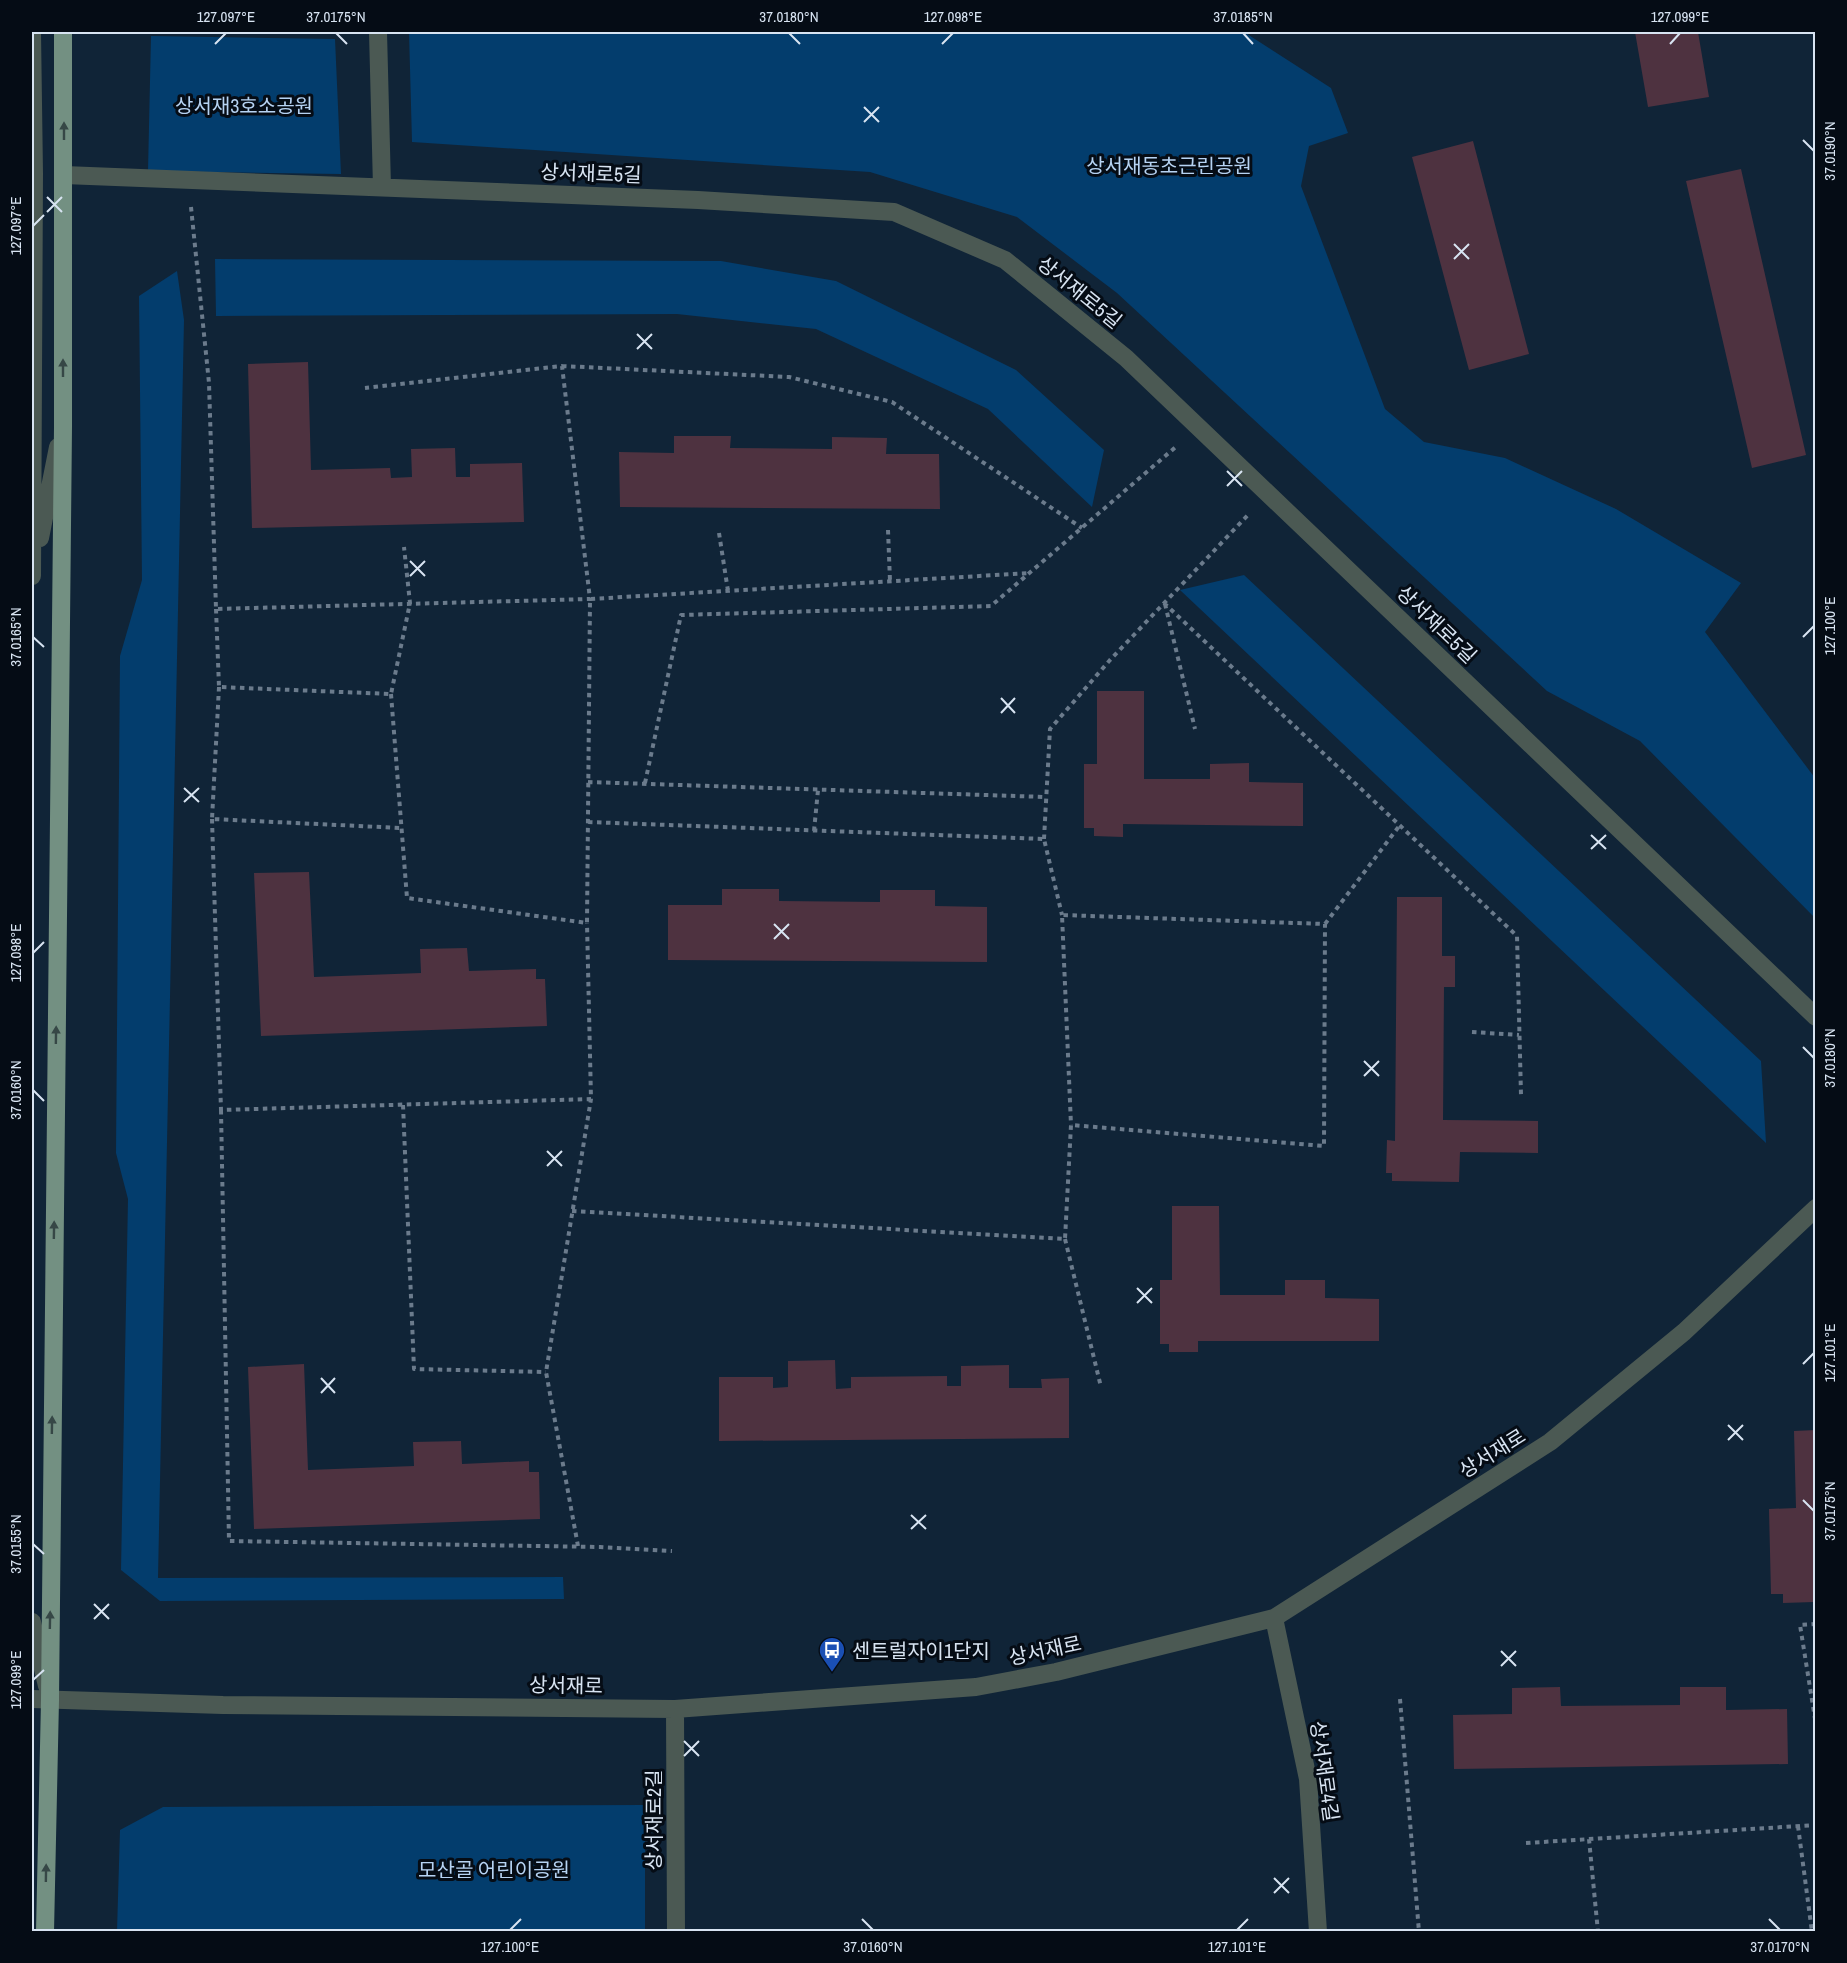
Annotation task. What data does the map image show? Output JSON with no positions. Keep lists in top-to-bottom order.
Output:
{
  "streets": {
    "street": [
      "상서재로5길",
      "상서재로",
      "상서재로4길",
      "상서재로2길"
    ]
  },
  "crossings": [
    ["상서재로", "상서재로4길"],
    ["상서재로", "상서재로2길"]
  ],
  "parks": ["상서재3호소공원", "상서재동초근린공원", "모산골 어린이공원"],
  "places": {
    "bus stop": ["센트럴자이1단지"]
  },
  "coordinates": [
    "127.097°E",
    "37.0175°N",
    "37.0180°N",
    "127.098°E",
    "37.0185°N",
    "127.099°E",
    "37.0190°N",
    "127.100°E",
    "37.0165°N",
    "37.0160°N",
    "127.101°E",
    "37.0155°N",
    "37.0170°N"
  ]
}
